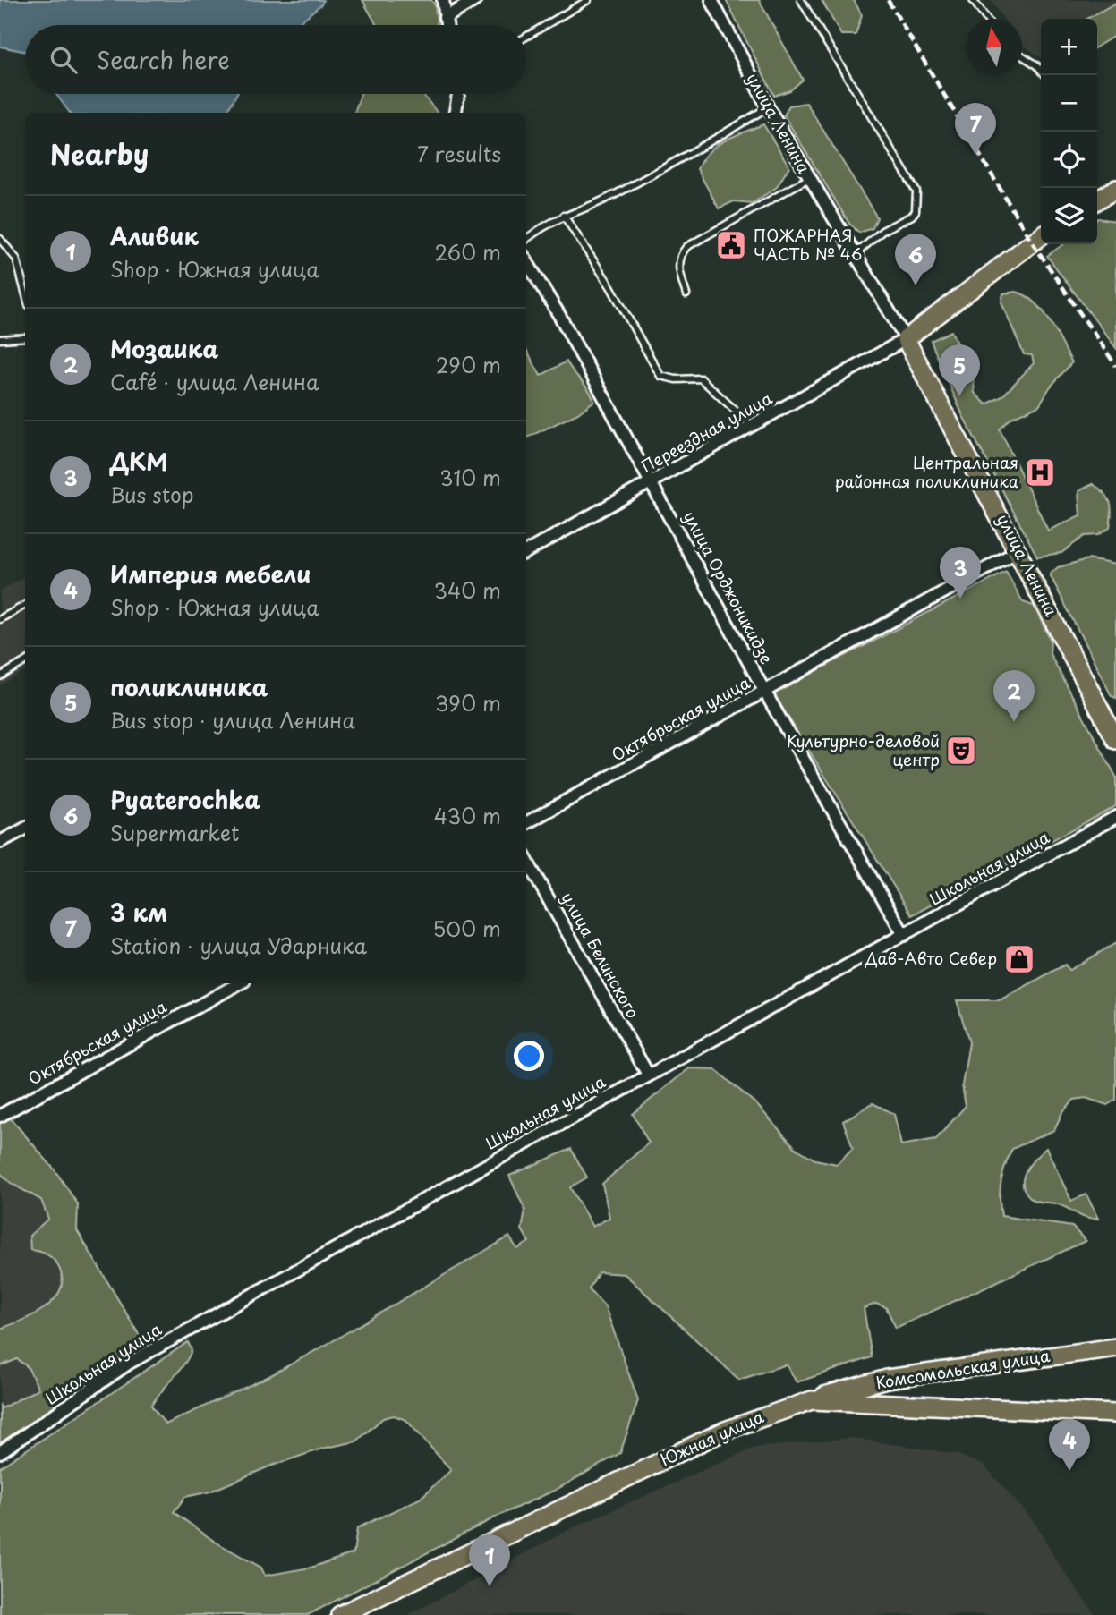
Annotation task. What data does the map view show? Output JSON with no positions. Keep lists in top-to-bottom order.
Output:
{
  "streets": {
    "main road": ["улица Ленина", "Комсомольская улица", "Южная улица"],
    "street": [
      "Переездная улица",
      "улица Орджоникидзе",
      "Октябрьская улица",
      "Школьная улица",
      "улица Белинского"
    ]
  },
  "crossings": [
    ["улица Ленина", "Переездная улица"],
    ["улица Ленина", "Октябрьская улица"],
    ["Переездная улица", "улица Орджоникидзе"],
    ["улица Орджоникидзе", "Октябрьская улица"],
    ["улица Орджоникидзе", "Школьная улица"],
    ["Школьная улица", "улица Белинского"],
    ["Комсомольская улица", "Южная улица"]
  ],
  "places": {
    "public building": ["ПОЖАРНАЯ ЧАСТЬ № 46"],
    "hospital": ["Центральная районная поликлиника"],
    "theatre": ["Культурно-деловой центр"],
    "shop": ["Дав-Авто Север"]
  },
  "north": "top",
  "page": {
    "map_buttons": ["+", "−"],
    "search": "Search here",
    "pins": [
      "7",
      "6",
      "5",
      "3",
      "2",
      "4",
      "1"
    ],
    "heading": ["Nearby", "7 results"],
    "list": [
      {
        "mark": "1",
        "name": "Аливик",
        "note": "Shop · Южная улица",
        "value": "260 m"
      },
      {
        "mark": "2",
        "name": "Мозаика",
        "note": "Café · улица Ленина",
        "value": "290 m"
      },
      {
        "mark": "3",
        "name": "ДКМ",
        "note": "Bus stop",
        "value": "310 m"
      },
      {
        "mark": "4",
        "name": "Империя мебели",
        "note": "Shop · Южная улица",
        "value": "340 m"
      },
      {
        "mark": "5",
        "name": "поликлиника",
        "note": "Bus stop · улица Ленина",
        "value": "390 m"
      },
      {
        "mark": "6",
        "name": "Pyaterochka",
        "note": "Supermarket",
        "value": "430 m"
      },
      {
        "mark": "7",
        "name": "3 км",
        "note": "Station · улица Ударника",
        "value": "500 m"
      }
    ]
  }
}
